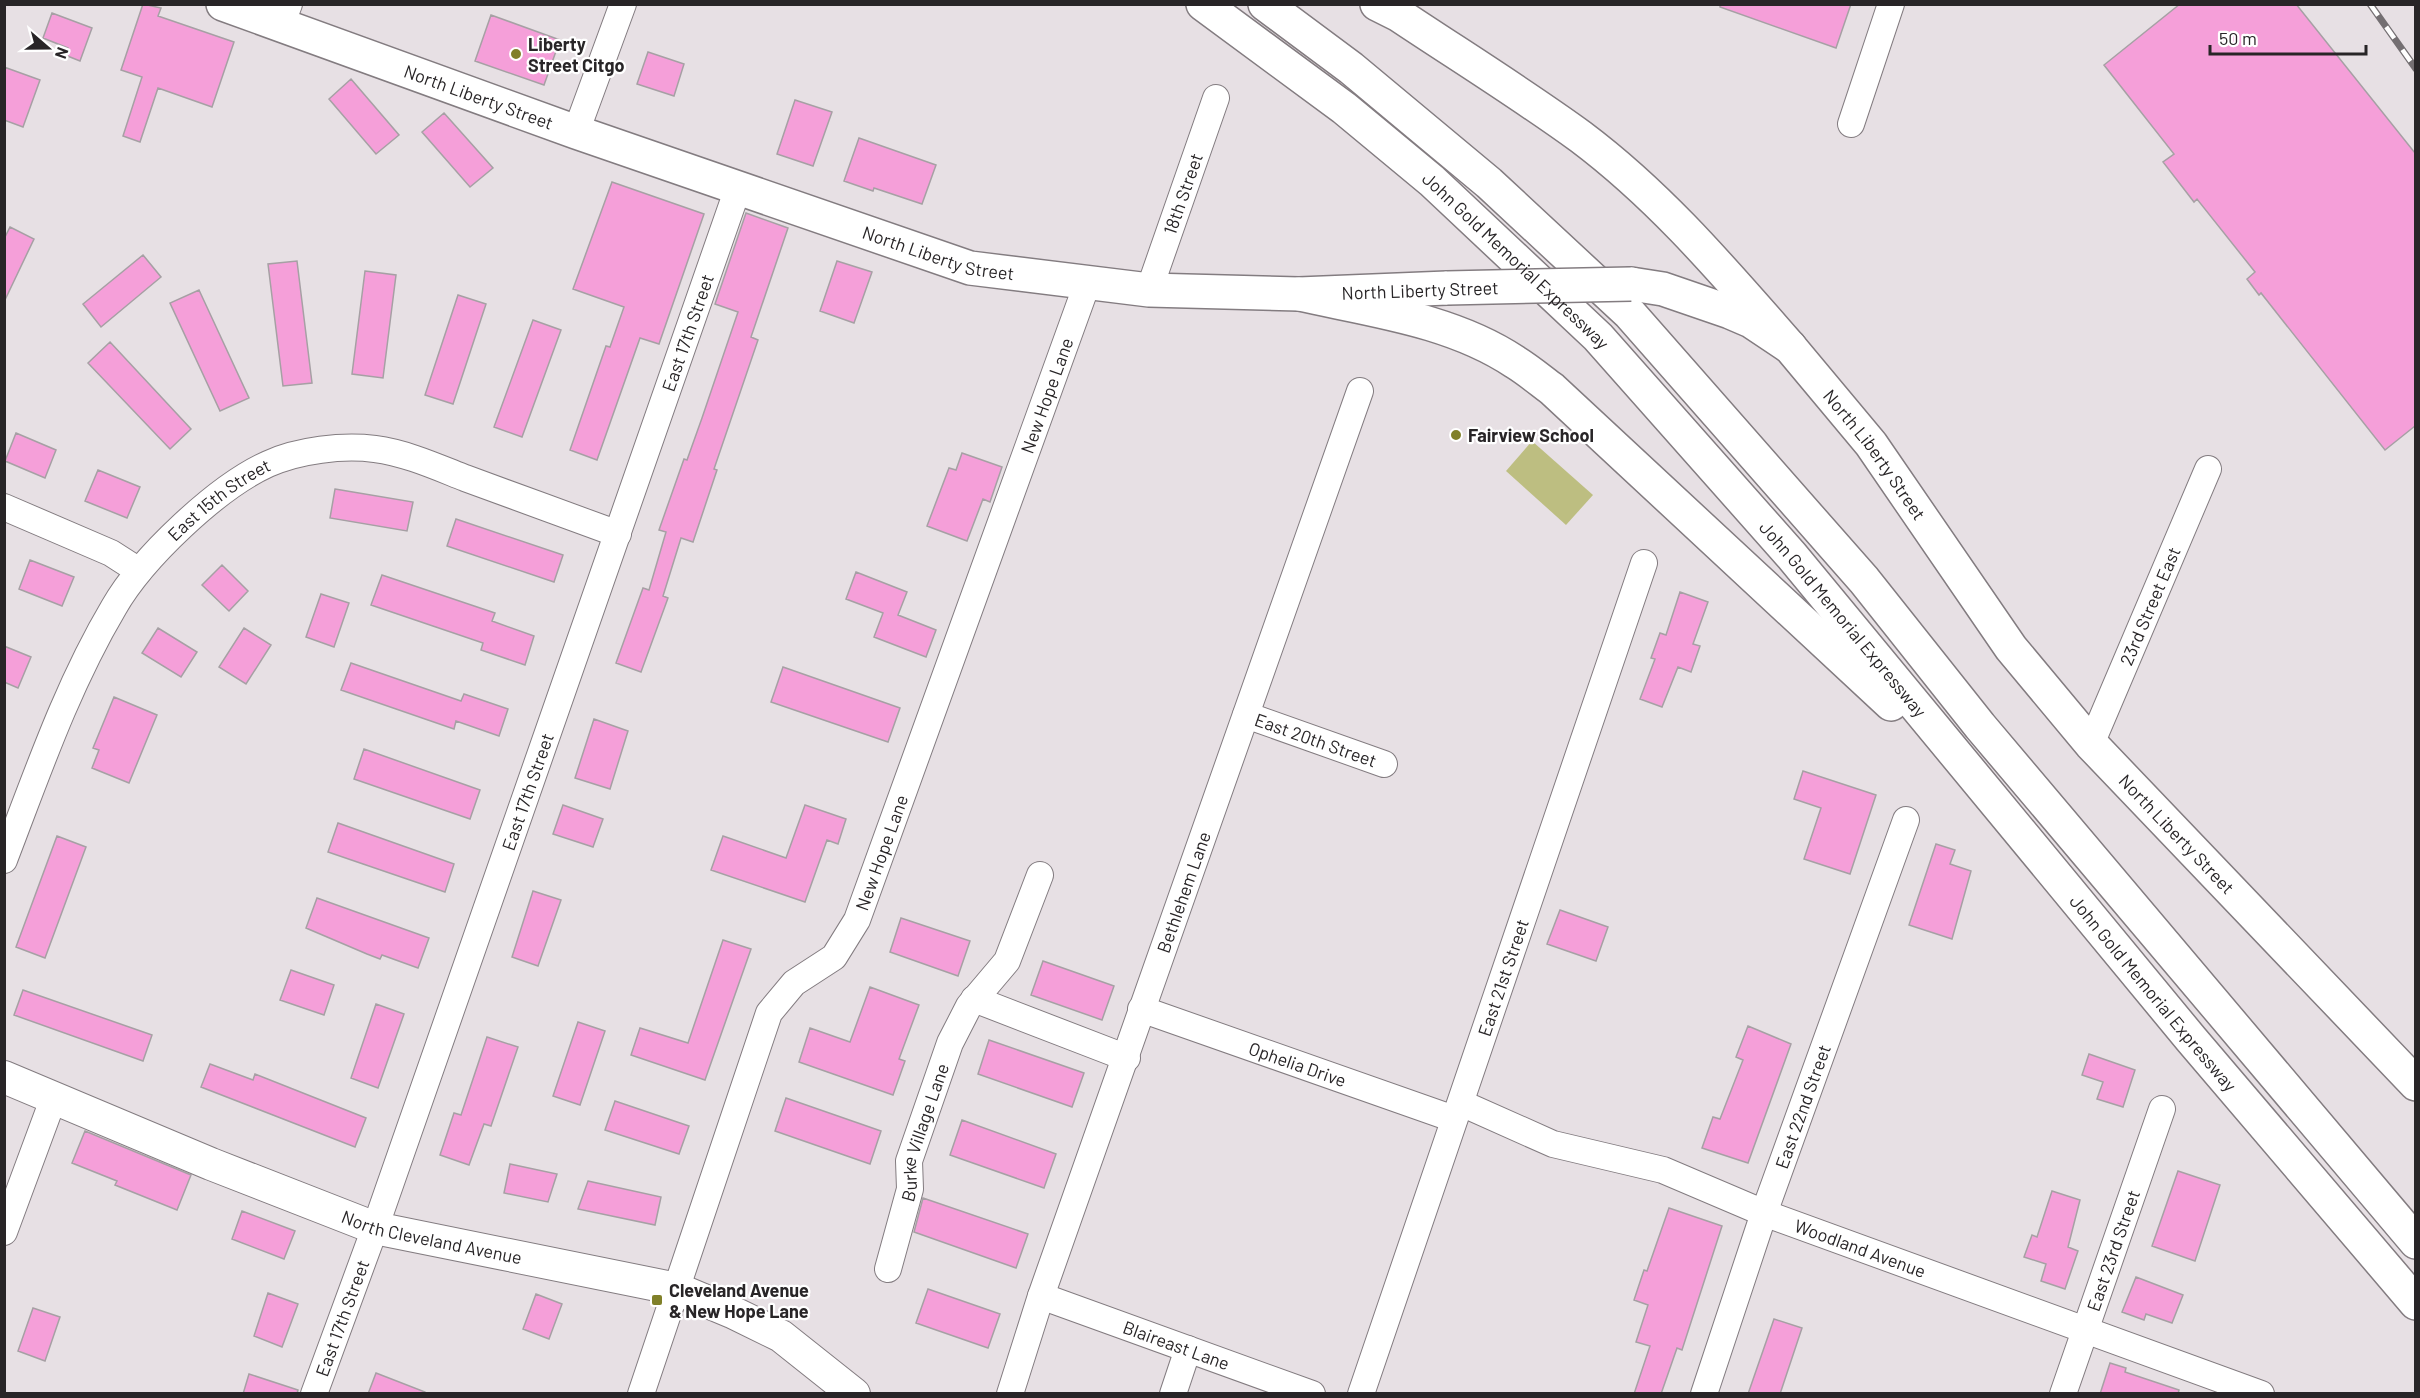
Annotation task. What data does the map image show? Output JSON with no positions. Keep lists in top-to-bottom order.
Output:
{
  "streets": {
    "main road": ["North Liberty Street", "John Gold Memorial Expressway"],
    "street": [
      "18th Street",
      "East 17th Street",
      "New Hope Lane",
      "East 15th Street",
      "23rd Street East",
      "East 20th Street",
      "Bethlehem Lane",
      "East 21st Street",
      "Ophelia Drive",
      "East 22nd Street",
      "Burke Village Lane",
      "North Cleveland Avenue",
      "Woodland Avenue",
      "East 23rd Street",
      "Blaireast Lane"
    ]
  },
  "crossings": [
    ["North Liberty Street", "18th Street"],
    ["North Liberty Street", "East 17th Street"],
    ["North Liberty Street", "New Hope Lane"],
    ["North Liberty Street", "23rd Street East"],
    ["East 17th Street", "East 15th Street"],
    ["East 17th Street", "North Cleveland Avenue"],
    ["New Hope Lane", "North Cleveland Avenue"],
    ["East 20th Street", "Bethlehem Lane"],
    ["Bethlehem Lane", "Ophelia Drive"],
    ["Bethlehem Lane", "Blaireast Lane"],
    ["East 21st Street", "Ophelia Drive"],
    ["East 21st Street", "Woodland Avenue"],
    ["Ophelia Drive", "Woodland Avenue"],
    ["East 22nd Street", "Woodland Avenue"],
    ["Woodland Avenue", "East 23rd Street"]
  ],
  "places": {
    "other": ["Liberty Street Citgo", "Fairview School"],
    "transit": ["Cleveland Avenue & New Hope Lane"]
  },
  "scale_bar": "50 m",
  "north": "right"
}
